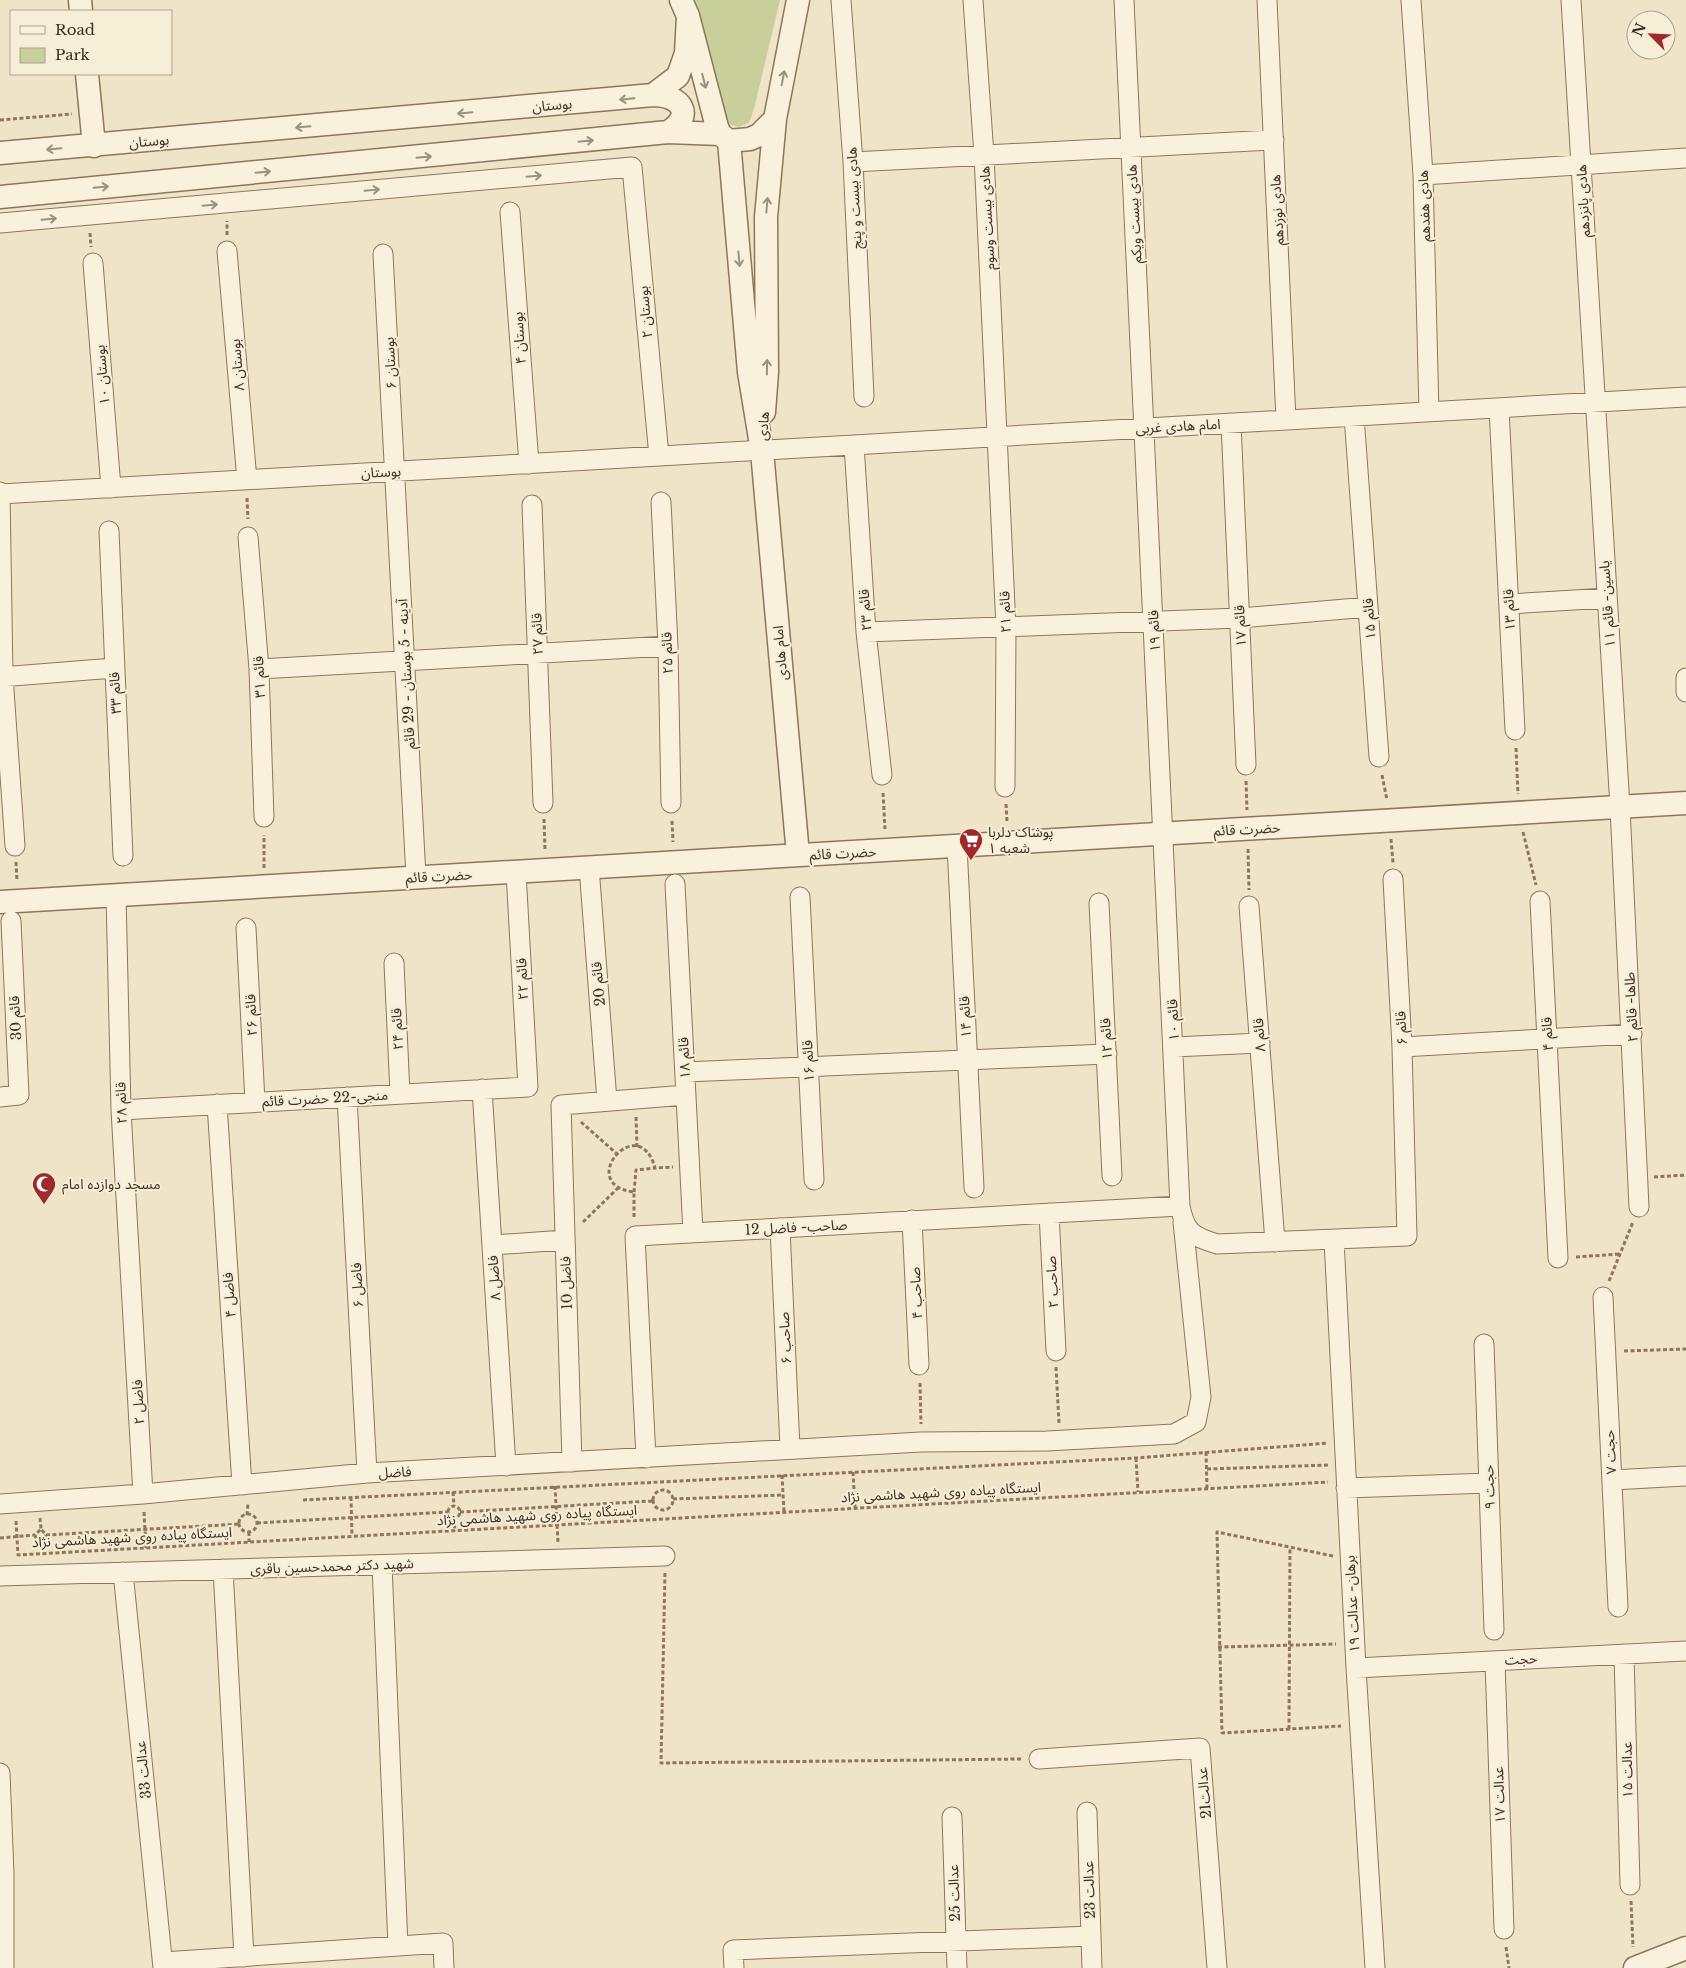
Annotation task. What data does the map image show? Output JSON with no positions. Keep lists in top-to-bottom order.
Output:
{
  "streets": {
    "street": [
      "بوستان",
      "هادی بیست و پنج",
      "هادی پانزدهم",
      "هادی هفدهم",
      "هادی نوزدهم",
      "هادی بیست ویکم",
      "هادی بیست وسوم",
      "بوستان ۲",
      "بوستان ۴",
      "بوستان ۶",
      "بوستان ۸",
      "بوستان ۱۰",
      "هادی",
      "امام هادی غربی",
      "یاسین- قائم ۱۱",
      "قائم ۲۳",
      "قائم ۱۳",
      "قائم ۲۱",
      "قائم ۱۵",
      "قائم ۱۷",
      "قائم ۱۹",
      "قائم ۲۷",
      "قائم ۲۵",
      "امام هادی",
      "آدینه - 5 بوستان - 29 قائم",
      "قائم ۳۱",
      "قائم ۳۳",
      "حضرت قائم",
      "قائم ۲۲",
      "قائم 20",
      "طاها- قائم ۲",
      "قائم ۲۶",
      "قائم ۱۴",
      "قائم 30",
      "قائم ۱۰",
      "قائم ۶",
      "قائم ۲۴",
      "قائم ۴",
      "قائم ۸",
      "قائم ۱۲",
      "قائم ۱۸",
      "قائم ۱۶",
      "منجی-22 حضرت قائم",
      "قائم ۲۸",
      "صاحب- فاضل 12",
      "فاضل ۸",
      "صاحب ۲",
      "فاضل 10",
      "فاضل ۶",
      "صاحب ۴",
      "فاضل ۴",
      "صاحب ۶",
      "فاضل ۲",
      "حجت ۷",
      "فاضل",
      "حجت ۹",
      "شهید دکتر محمدحسین باقری",
      "برهان- عدالت ۱۹",
      "حجت",
      "عدالت 33",
      "عدالت ۱۵",
      "21عدالت",
      "عدالت ۱۷",
      "عدالت 23",
      "عدالت 25"
    ],
    "path": ["ایستگاه پیاده روی شهید هاشمی نژاد"]
  },
  "crossings": [
    ["بوستان", "بوستان ۲"],
    ["بوستان", "بوستان ۴"],
    ["بوستان", "بوستان ۶"],
    ["بوستان", "بوستان ۸"],
    ["بوستان", "بوستان ۱۰"],
    ["بوستان", "هادی"],
    ["بوستان", "امام هادی غربی"],
    ["بوستان", "امام هادی"],
    ["بوستان", "آدینه - 5 بوستان - 29 قائم"],
    ["هادی پانزدهم", "امام هادی غربی"],
    ["هادی پانزدهم", "یاسین- قائم ۱۱"],
    ["هادی هفدهم", "امام هادی غربی"],
    ["هادی نوزدهم", "امام هادی غربی"],
    ["هادی بیست ویکم", "امام هادی غربی"],
    ["هادی بیست ویکم", "قائم ۱۹"],
    ["هادی بیست وسوم", "امام هادی غربی"],
    ["هادی بیست وسوم", "قائم ۲۱"],
    ["بوستان ۶", "آدینه - 5 بوستان - 29 قائم"],
    ["هادی", "امام هادی غربی"],
    ["هادی", "امام هادی"],
    ["امام هادی غربی", "یاسین- قائم ۱۱"],
    ["امام هادی غربی", "قائم ۲۳"],
    ["امام هادی غربی", "قائم ۱۳"],
    ["امام هادی غربی", "قائم ۲۱"],
    ["امام هادی غربی", "قائم ۱۵"],
    ["امام هادی غربی", "قائم ۱۷"],
    ["امام هادی غربی", "قائم ۱۹"],
    ["امام هادی غربی", "امام هادی"],
    ["یاسین- قائم ۱۱", "حضرت قائم"],
    ["یاسین- قائم ۱۱", "طاها- قائم ۲"],
    ["قائم ۱۹", "حضرت قائم"],
    ["قائم ۱۹", "قائم ۱۰"],
    ["امام هادی", "حضرت قائم"],
    ["آدینه - 5 بوستان - 29 قائم", "حضرت قائم"],
    ["حضرت قائم", "قائم ۲۲"],
    ["حضرت قائم", "قائم 20"],
    ["حضرت قائم", "طاها- قائم ۲"],
    ["حضرت قائم", "قائم ۱۴"],
    ["حضرت قائم", "قائم 30"],
    ["حضرت قائم", "قائم ۱۰"],
    ["حضرت قائم", "قائم ۱۸"],
    ["حضرت قائم", "قائم ۲۸"],
    ["قائم ۲۲", "منجی-22 حضرت قائم"],
    ["قائم ۲۶", "منجی-22 حضرت قائم"],
    ["قائم ۱۰", "صاحب- فاضل 12"],
    ["قائم ۱۰", "فاضل"],
    ["قائم ۶", "برهان- عدالت ۱۹"],
    ["قائم ۲۴", "منجی-22 حضرت قائم"],
    ["قائم ۱۸", "صاحب- فاضل 12"],
    ["منجی-22 حضرت قائم", "قائم ۲۸"],
    ["منجی-22 حضرت قائم", "فاضل ۸"],
    ["منجی-22 حضرت قائم", "فاضل ۶"],
    ["منجی-22 حضرت قائم", "فاضل ۴"],
    ["قائم ۲۸", "فاضل ۲"],
    ["صاحب- فاضل 12", "صاحب ۲"],
    ["صاحب- فاضل 12", "صاحب ۴"],
    ["صاحب- فاضل 12", "صاحب ۶"],
    ["فاضل ۸", "فاضل"],
    ["فاضل 10", "فاضل"],
    ["فاضل ۶", "فاضل"],
    ["فاضل ۴", "فاضل"],
    ["صاحب ۶", "فاضل"],
    ["فاضل ۲", "فاضل"],
    ["ایستگاه پیاده روی شهید هاشمی نژاد", "برهان- عدالت ۱۹"],
    ["شهید دکتر محمدحسین باقری", "عدالت 33"],
    ["برهان- عدالت ۱۹", "حجت"],
    ["حجت", "عدالت ۱۵"],
    ["حجت", "عدالت ۱۷"]
  ],
  "places": {
    "supermarket": ["پوشاک دلربا شعبه ۱"],
    "mosque": ["مسجد دوازده امام"]
  },
  "legend": ["Road", "Park"],
  "north": "top left"
}
